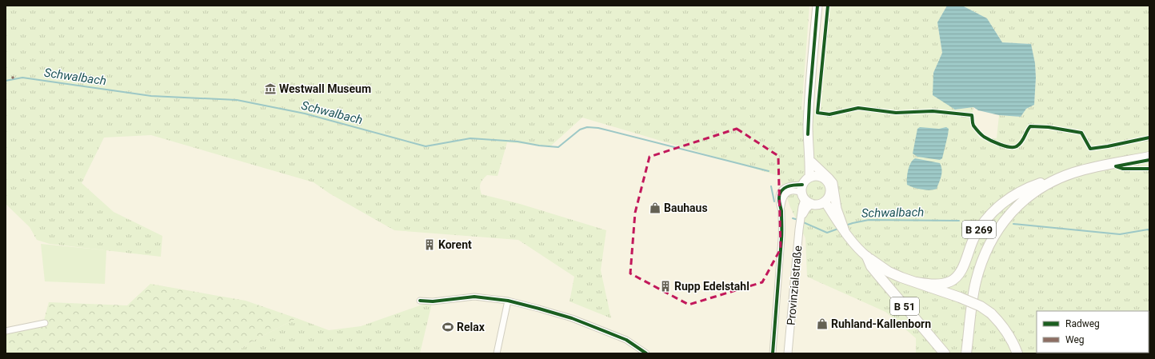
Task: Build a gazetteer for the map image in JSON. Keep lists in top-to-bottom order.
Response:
{
  "streets": {
    "highway": ["B 269", "B 51"],
    "main road": ["Provinzialstraße"]
  },
  "crossings": [
    ["B 269", "B 51"],
    ["Provinzialstraße", "B 51"]
  ],
  "water": ["Schwalbach"],
  "places": {
    "museum": ["Westwall Museum"],
    "shop": ["Bauhaus", "Ruhland-Kallenborn"],
    "building": ["Korent", "Rupp Edelstahl"],
    "sports": ["Relax"]
  },
  "legend": ["Radweg", "Weg"]
}
